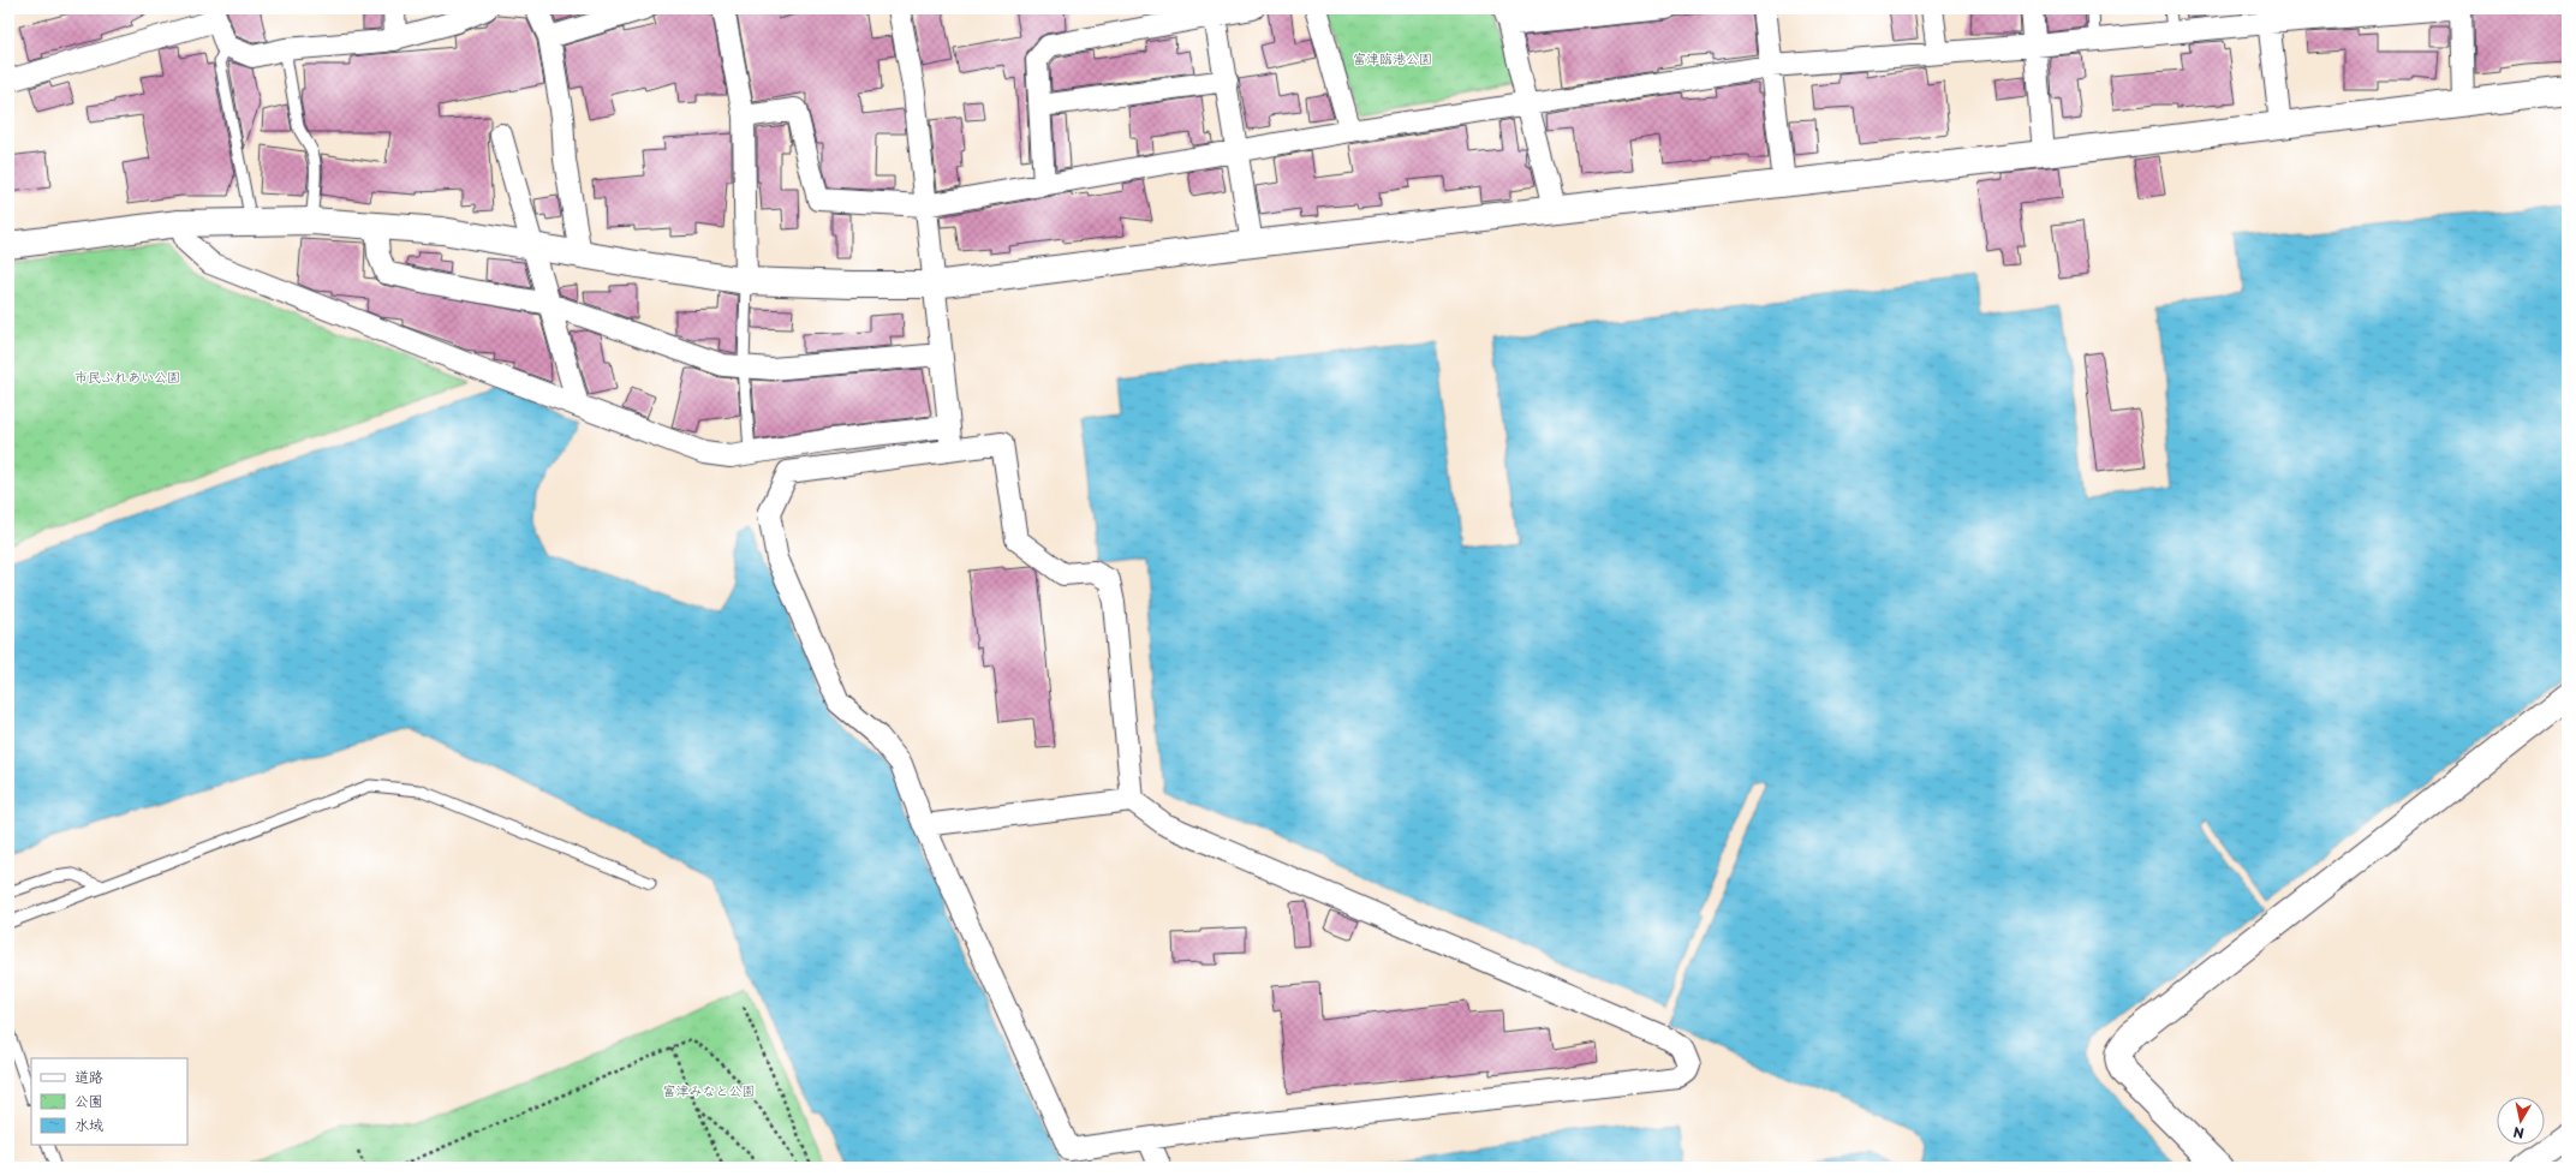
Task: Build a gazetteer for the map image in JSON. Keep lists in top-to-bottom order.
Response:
{
  "parks": ["富津臨港公園", "市民ふれあい公園", "富津みなと公園"],
  "legend": ["道路", "公園", "水域"],
  "north": "bottom"
}
